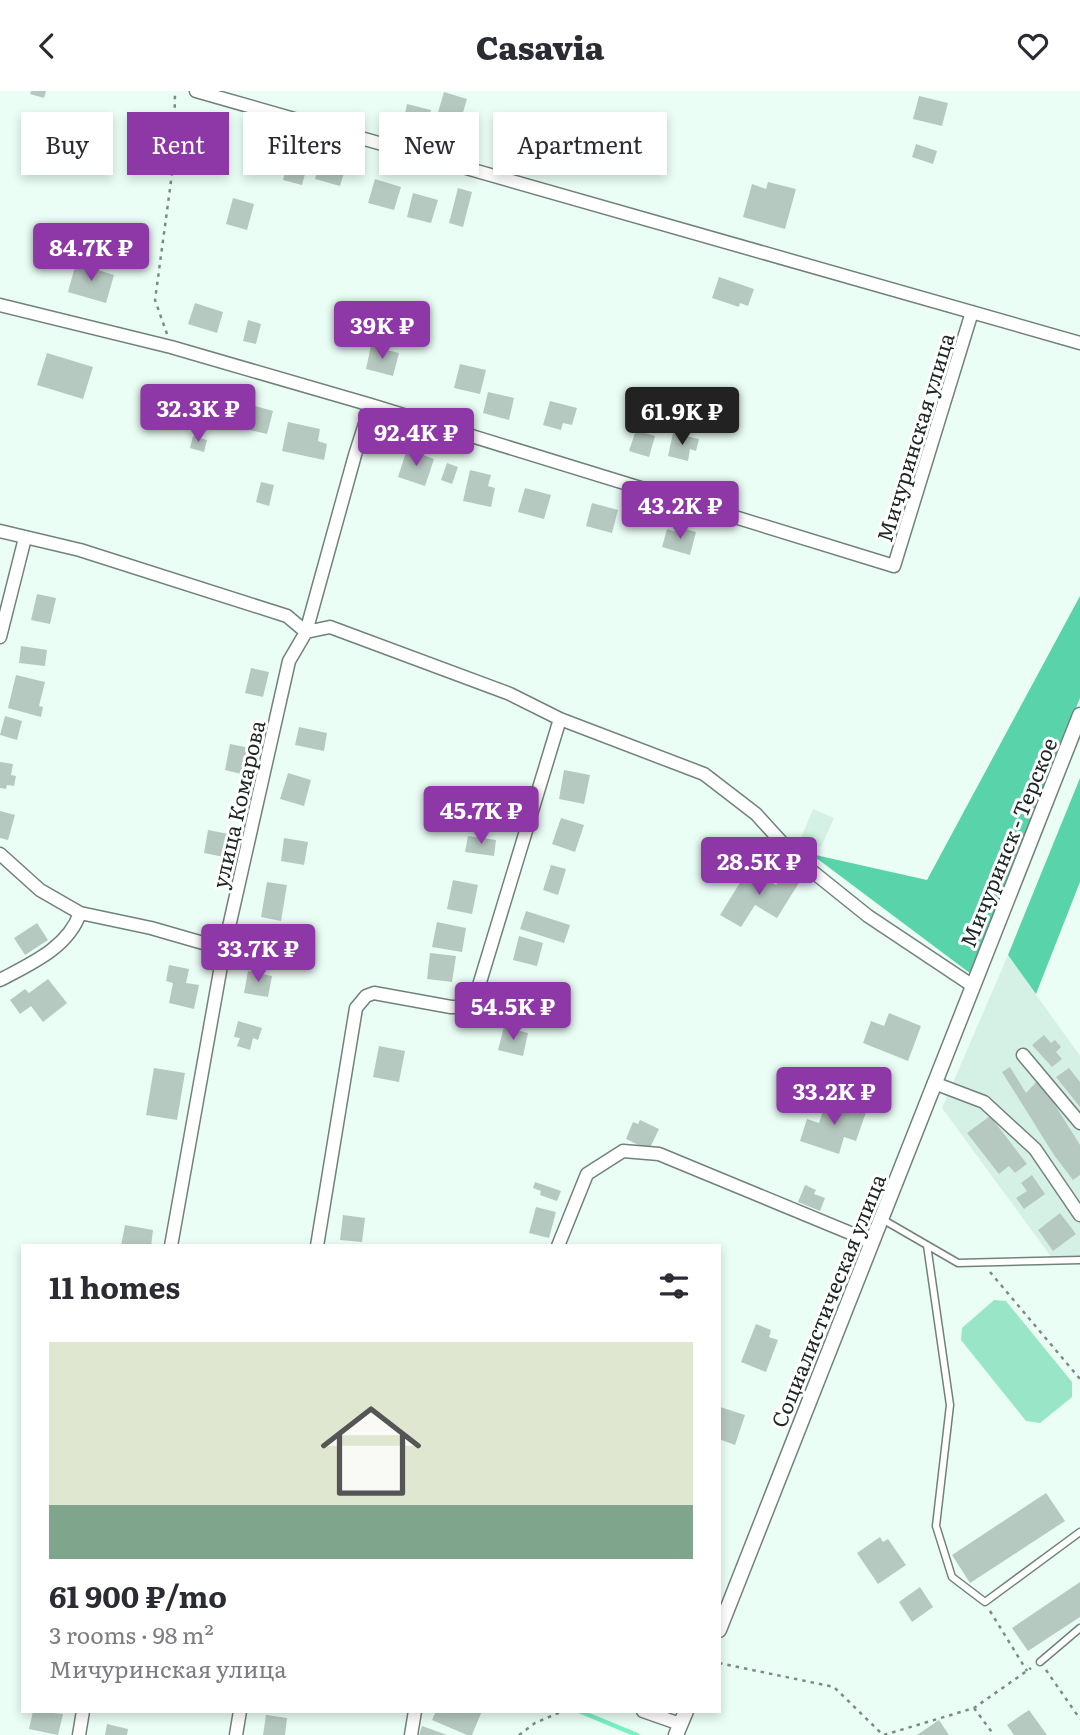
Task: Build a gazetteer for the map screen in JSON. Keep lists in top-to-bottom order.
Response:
{
  "streets": {
    "street": [
      "Мичуринская улица",
      "улица Комарова",
      "Мичуринск - Терское",
      "Социалистическая улица"
    ]
  },
  "crossings": [
    ["Мичуринская улица", "улица Комарова"],
    ["Мичуринск - Терское", "Социалистическая улица"]
  ],
  "page": {
    "header": "Casavia",
    "chip": [
      "Buy",
      "Rent",
      "Filters",
      "New",
      "Apartment"
    ],
    "price": [
      "84.7K ₽",
      "39K ₽",
      "32.3K ₽",
      "61.9K ₽",
      "92.4K ₽",
      "43.2K ₽",
      "45.7K ₽",
      "28.5K ₽",
      "33.7K ₽",
      "54.5K ₽",
      "33.2K ₽"
    ],
    "heading": "11 homes",
    "list": [
      {
        "name": "61 900 ₽/mo",
        "note": "3 rooms · 98 m² · Мичуринская улица"
      }
    ]
  }
}
